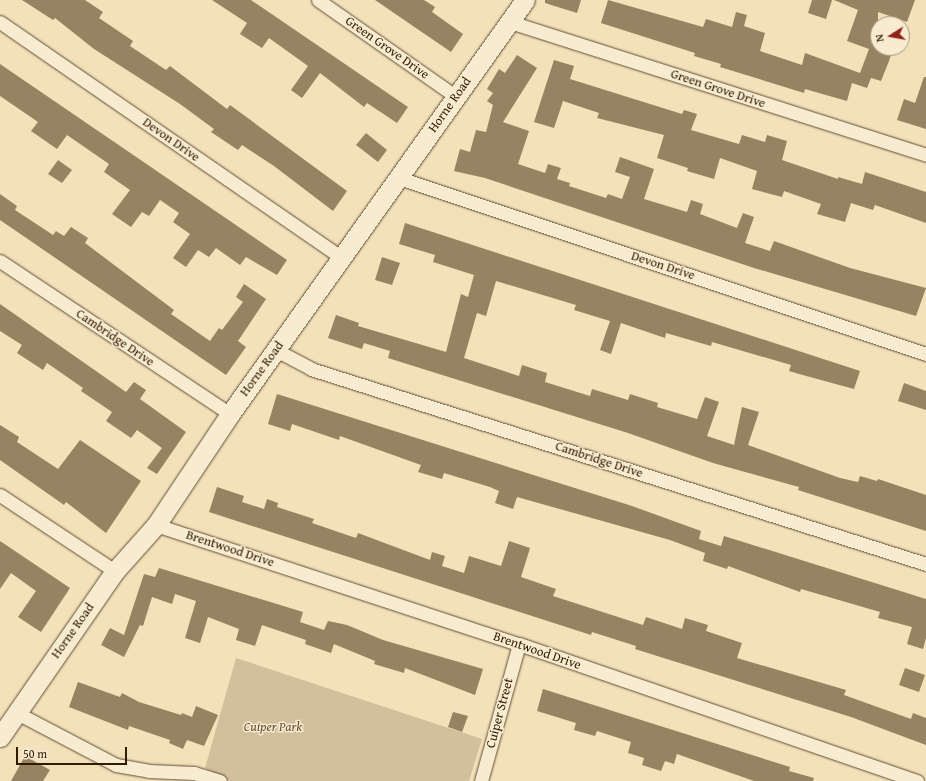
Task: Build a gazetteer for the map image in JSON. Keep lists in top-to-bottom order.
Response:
{
  "streets": {
    "main road": ["Horne Road"],
    "street": [
      "Green Grove Drive",
      "Devon Drive",
      "Cambridge Drive",
      "Brentwood Drive",
      "Cuiper Street"
    ]
  },
  "crossings": [
    ["Green Grove Drive", "Horne Road"],
    ["Horne Road", "Devon Drive"],
    ["Horne Road", "Cambridge Drive"],
    ["Horne Road", "Brentwood Drive"],
    ["Brentwood Drive", "Cuiper Street"]
  ],
  "parks": ["Cuiper Park"],
  "scale_bar": "50 m",
  "north": "left"
}
